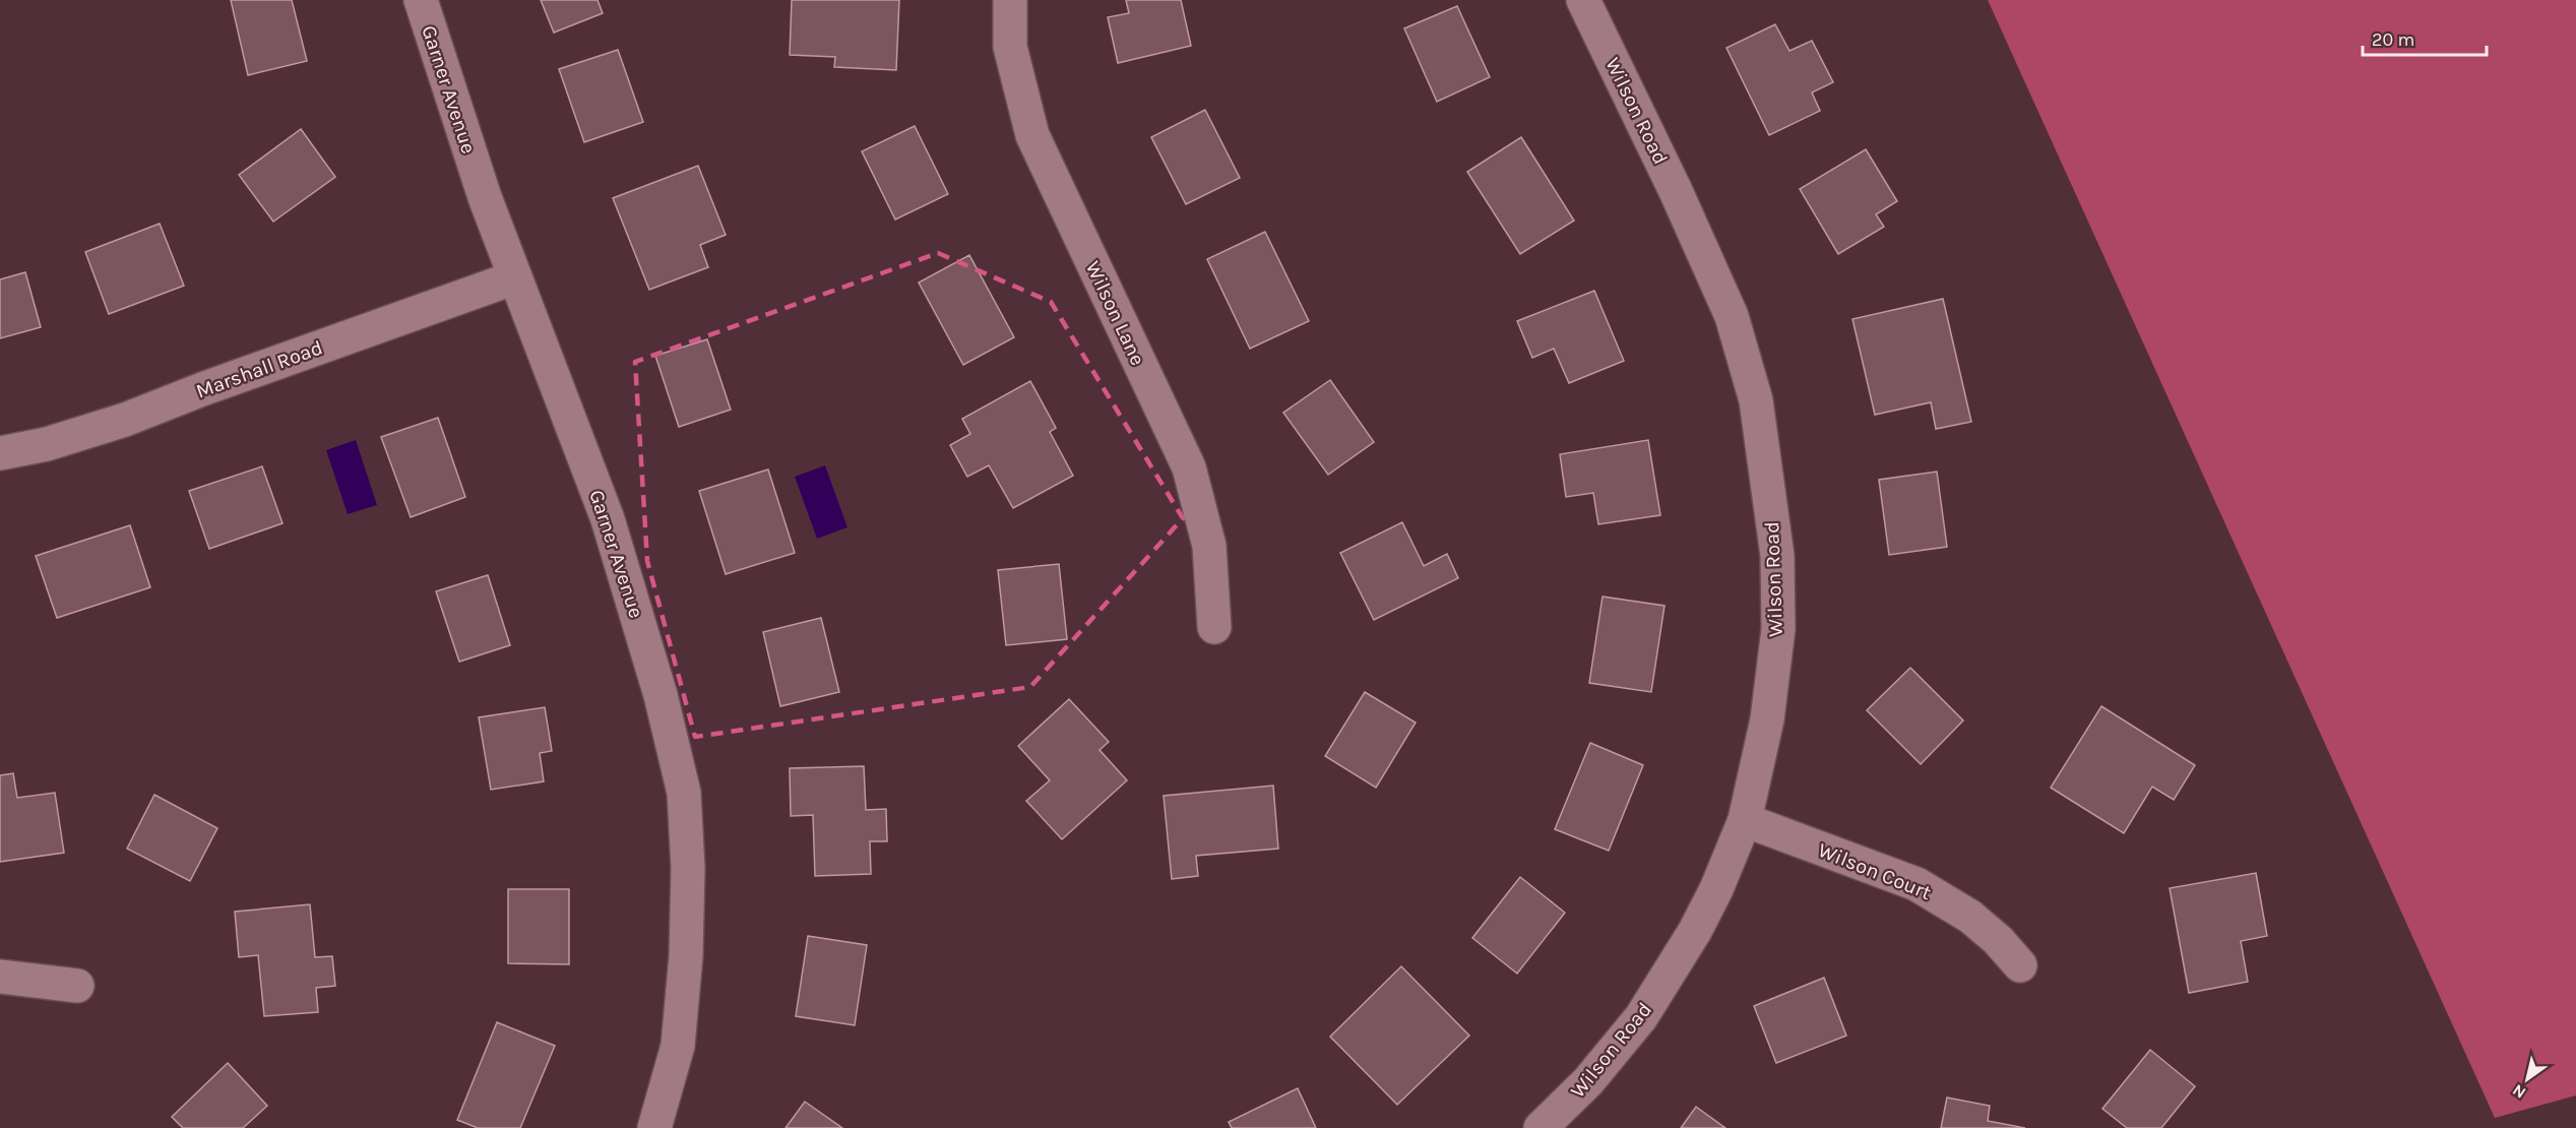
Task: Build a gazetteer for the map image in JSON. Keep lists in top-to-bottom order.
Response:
{
  "streets": {
    "street": [
      "Garner Avenue",
      "Wilson Road",
      "Wilson Lane",
      "Marshall Road",
      "Wilson Court"
    ]
  },
  "crossings": [
    ["Garner Avenue", "Marshall Road"],
    ["Wilson Road", "Wilson Court"]
  ],
  "scale_bar": "20 m",
  "north": "bottom left"
}
